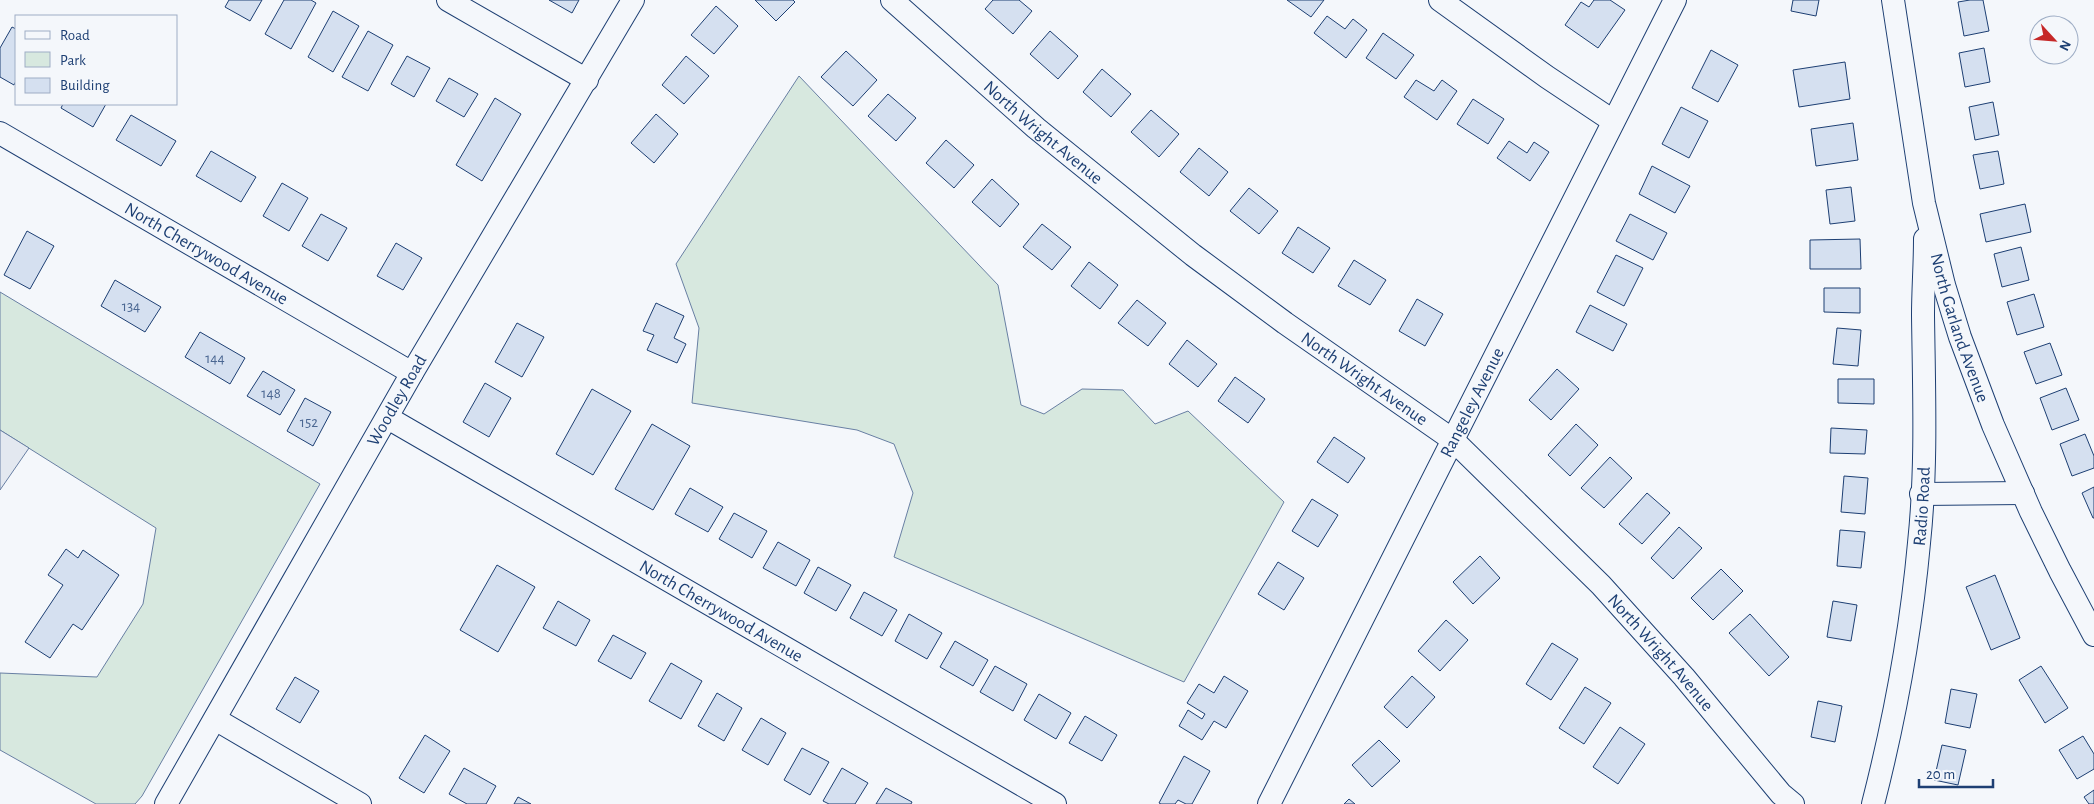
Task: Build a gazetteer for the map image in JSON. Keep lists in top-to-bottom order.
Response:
{
  "streets": {
    "street": [
      "North Wright Avenue",
      "North Cherrywood Avenue",
      "North Garland Avenue",
      "Woodley Road",
      "Rangeley Avenue",
      "Radio Road"
    ]
  },
  "crossings": [
    ["North Wright Avenue", "Rangeley Avenue"],
    ["North Cherrywood Avenue", "Woodley Road"],
    ["North Garland Avenue", "Radio Road"]
  ],
  "house_numbers": [
    "134",
    "144",
    "148",
    "152"
  ],
  "legend": ["Road", "Park", "Building"],
  "scale_bar": "20 m",
  "north": "bottom right"
}
